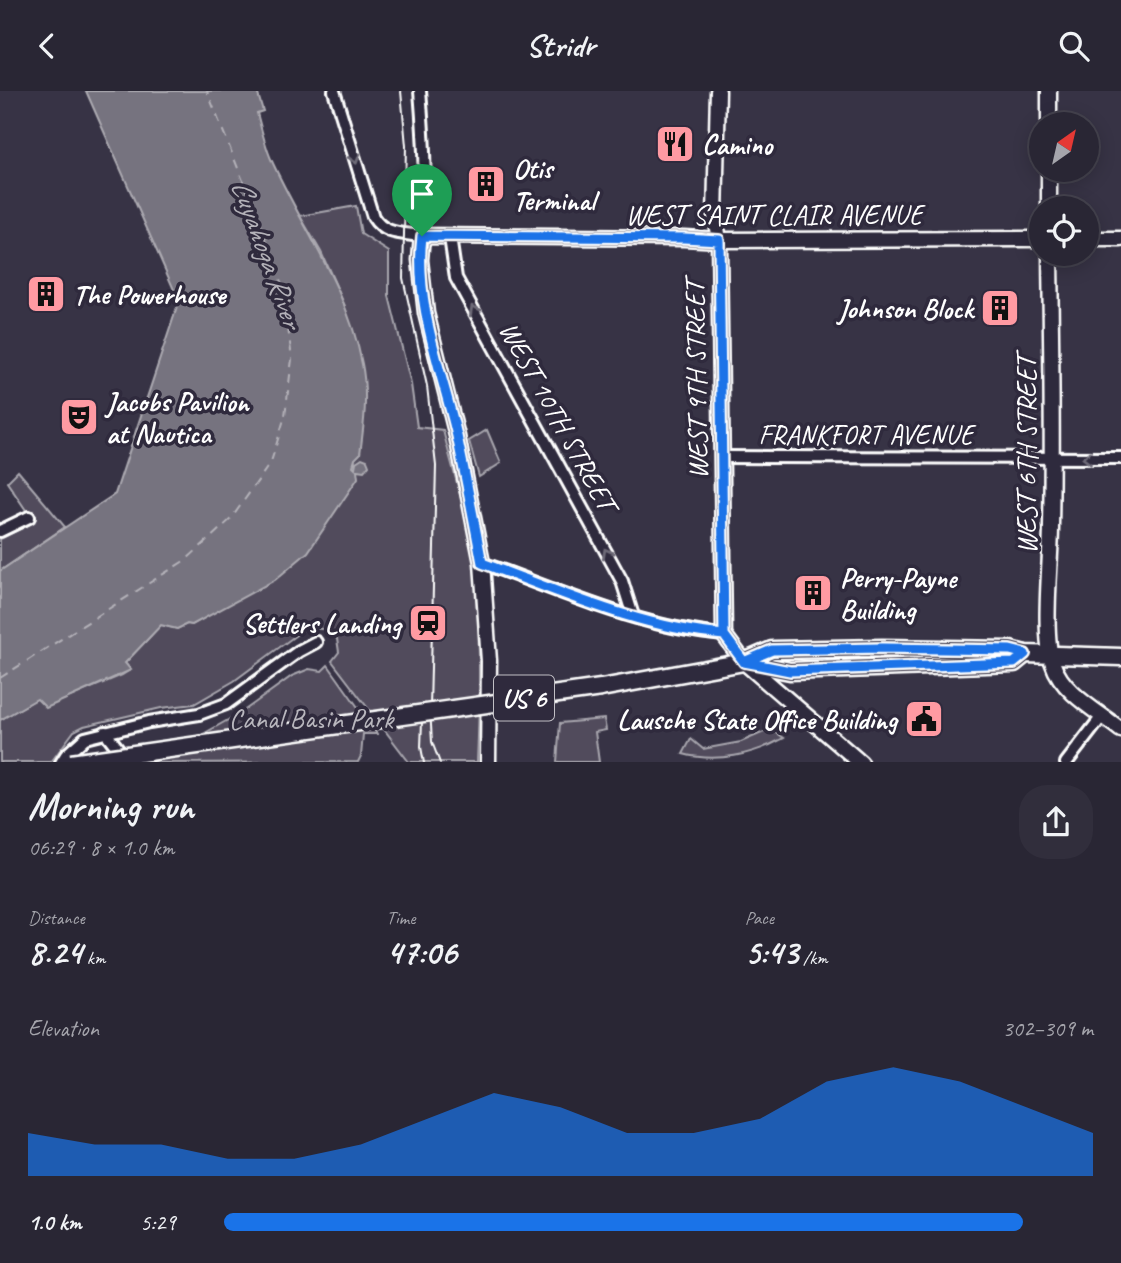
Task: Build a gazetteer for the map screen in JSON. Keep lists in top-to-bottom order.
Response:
{
  "streets": {
    "main road": ["US 6"],
    "street": [
      "WEST SAINT CLAIR AVENUE",
      "WEST 9TH STREET",
      "WEST 10TH STREET",
      "FRANKFORT AVENUE",
      "WEST 6TH STREET"
    ]
  },
  "crossings": [
    ["WEST SAINT CLAIR AVENUE", "WEST 9TH STREET"],
    ["WEST SAINT CLAIR AVENUE", "WEST 10TH STREET"],
    ["WEST 9TH STREET", "FRANKFORT AVENUE"],
    ["FRANKFORT AVENUE", "WEST 6TH STREET"],
    ["WEST 6TH STREET", "US 6"]
  ],
  "water": ["Cuyahoga River"],
  "parks": ["Canal Basin Park"],
  "places": {
    "restaurant": ["Camino"],
    "building": [
      "Otis Terminal",
      "The Powerhouse",
      "Johnson Block",
      "Perry-Payne Building"
    ],
    "theatre": ["Jacobs Pavilion at Nautica"],
    "station": ["Settlers Landing"],
    "public building": ["Lausche State Office Building"]
  },
  "north": "top right",
  "page": {
    "header": "Stridr",
    "heading": ["Morning run", "06:29 · 8 × 1.0 km"],
    "stats": [
      ["Distance", "8.24 km"],
      ["Time", "47:06"],
      ["Pace", "5:43 /km"]
    ],
    "chart": ["Elevation", "302–309 m"],
    "list": [
      {
        "name": "1.0 km",
        "note": "5:29"
      }
    ]
  }
}
